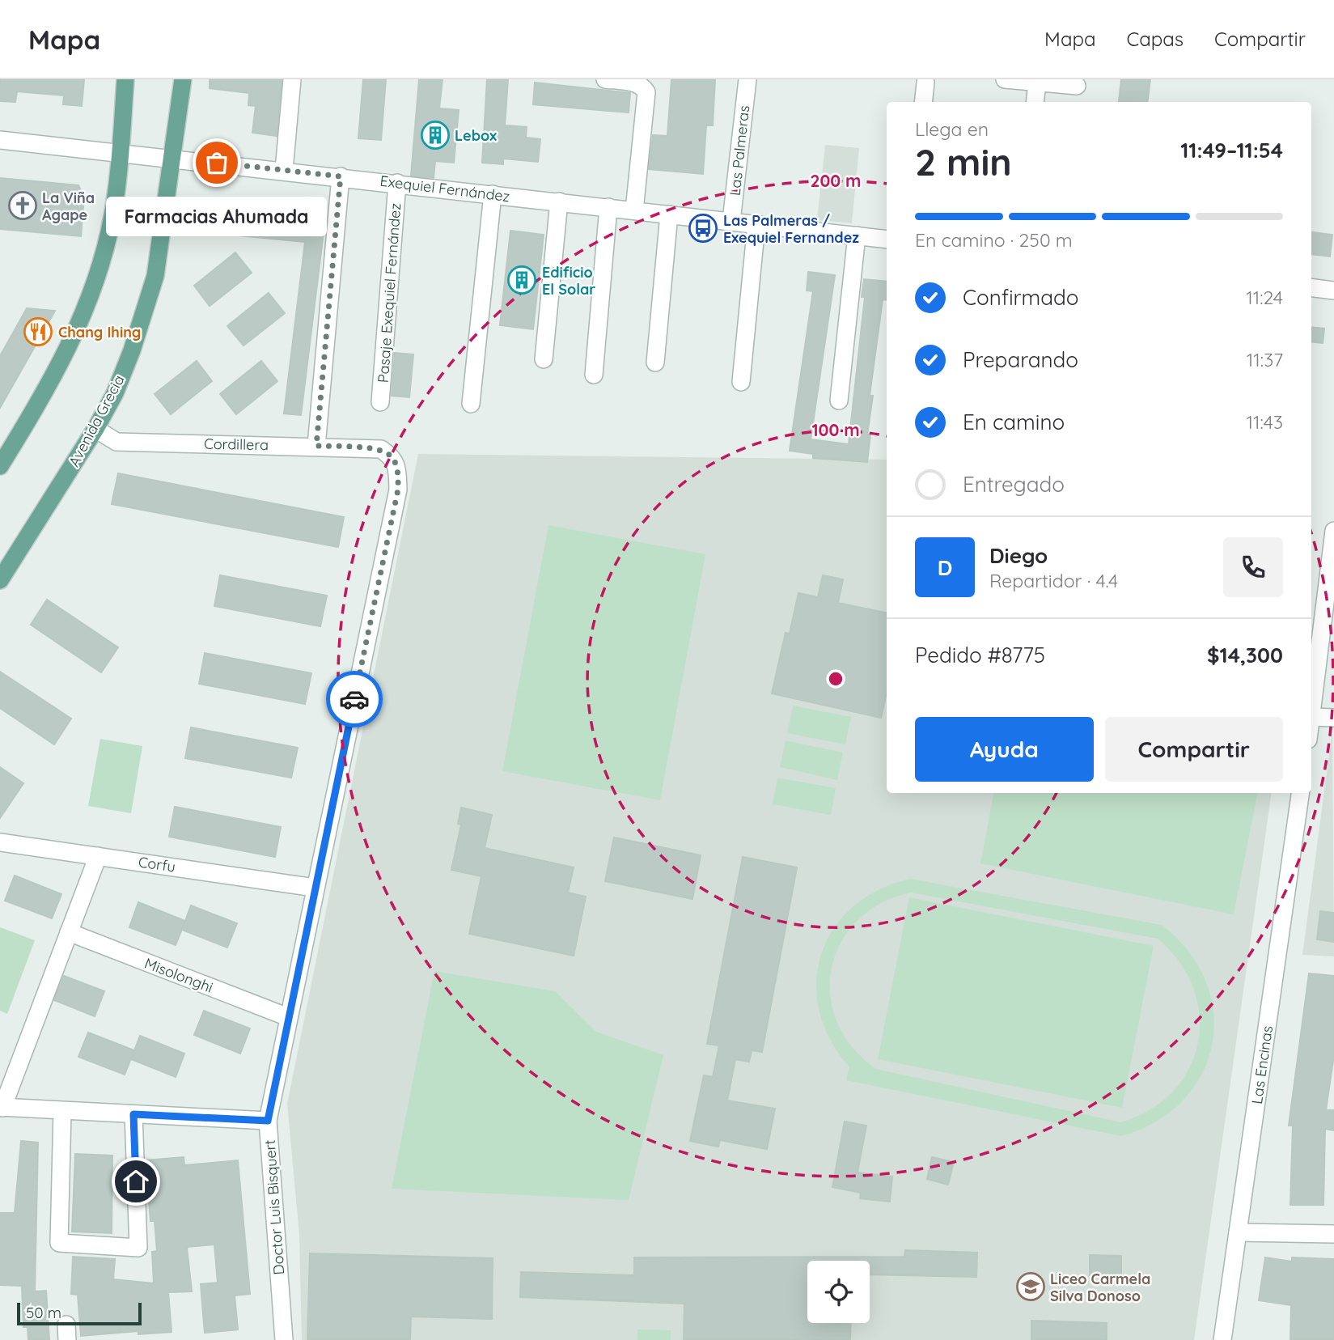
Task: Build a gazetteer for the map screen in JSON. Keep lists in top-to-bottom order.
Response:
{
  "streets": {
    "main road": ["Avenida Grecia"],
    "street": [
      "Las Palmeras",
      "Exequiel Fernández",
      "Pasaje Exequiel Fernández",
      "Cordillera",
      "Corfu",
      "Misolonghi",
      "Las Encinas",
      "Doctor Luis Bisquert"
    ]
  },
  "crossings": [
    ["Las Palmeras", "Exequiel Fernández"],
    ["Exequiel Fernández", "Pasaje Exequiel Fernández"],
    ["Exequiel Fernández", "Avenida Grecia"],
    ["Avenida Grecia", "Cordillera"],
    ["Cordillera", "Doctor Luis Bisquert"],
    ["Corfu", "Doctor Luis Bisquert"],
    ["Misolonghi", "Doctor Luis Bisquert"]
  ],
  "places": {
    "building": ["Lebox", "Edificio El Solar"],
    "other": ["Farmacias Ahumada"],
    "church": ["La Viña Agape"],
    "bus stop": ["Las Palmeras / Exequiel Fernandez"],
    "restaurant": ["Chang Ihing"],
    "school or university": ["Liceo Carmela Silva Donoso"]
  },
  "scale_bar": "50 m",
  "page": {
    "header": "Mapa",
    "nav": ["Mapa", "Capas", "Compartir"],
    "heading": ["2 min", "Llega en", "11:49–11:54"],
    "panel": [
      "Diego",
      "Repartidor · 4.4",
      "Pedido #8775",
      "$14,300"
    ],
    "bubble": "Farmacias Ahumada",
    "bar": "En camino · 250 m",
    "list": [
      ["Confirmado", "11:24"],
      ["Preparando", "11:37"],
      ["En camino", "11:43"],
      "Entregado"
    ],
    "round": "D",
    "buttons": ["Ayuda", "Compartir"],
    "scale": "50 m"
  },
  "rings": ["200 m", "100 m"]
}
